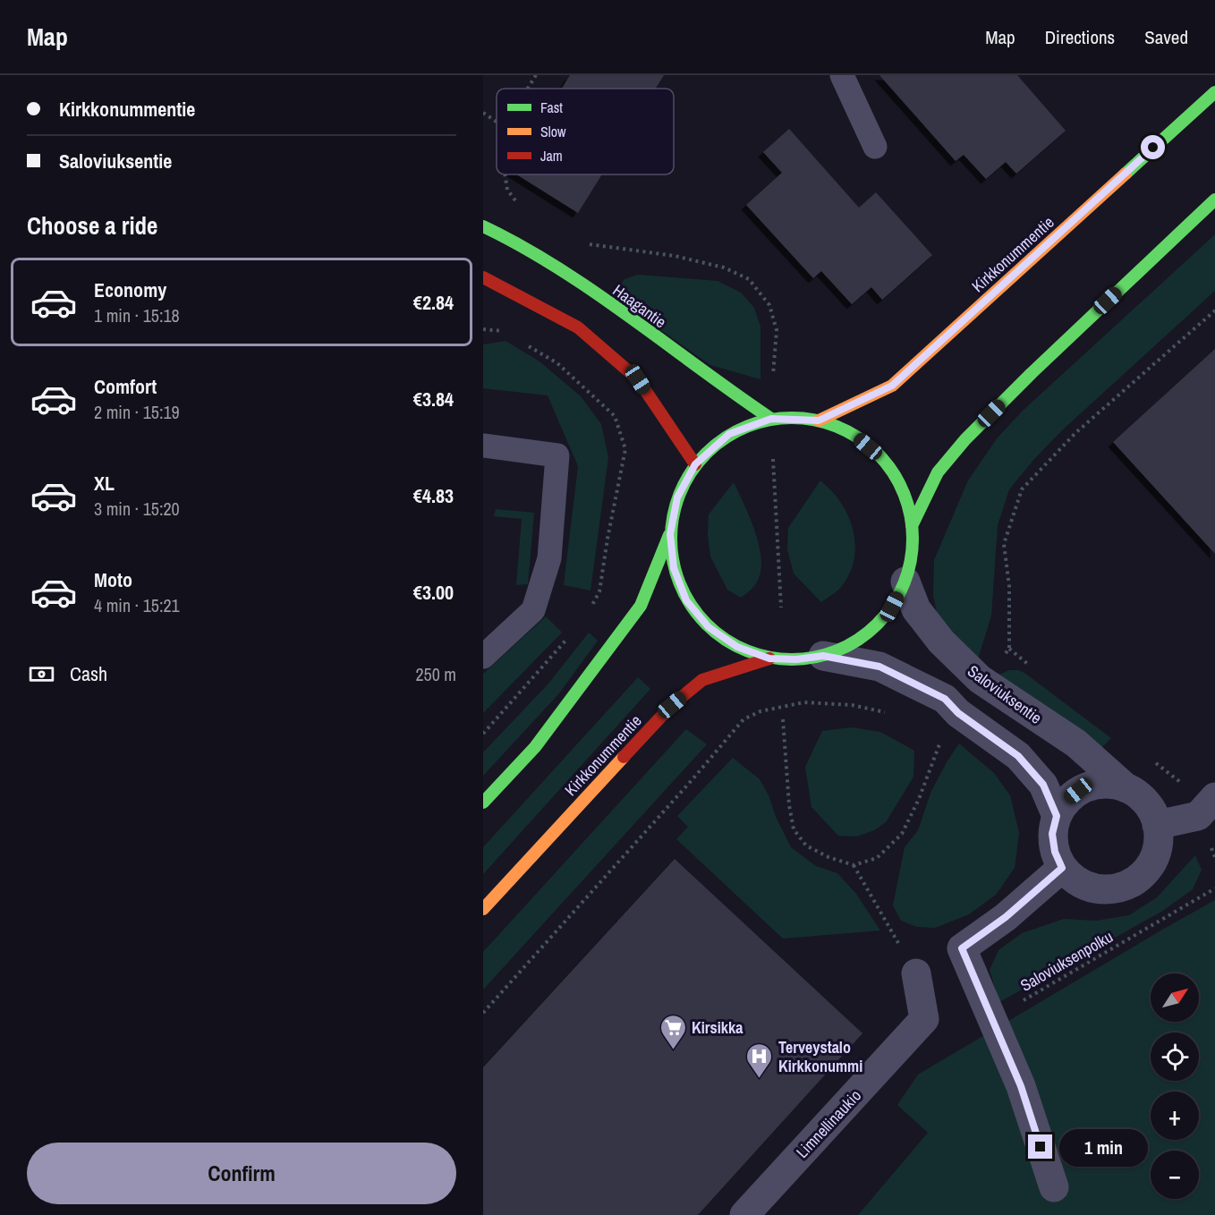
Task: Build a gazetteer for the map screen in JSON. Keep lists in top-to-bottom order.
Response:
{
  "streets": {
    "main road": ["Kirkkonummentie", "Haagantie"],
    "street": ["Saloviuksentie", "Limnellinaukio"],
    "path": ["Saloviuksenpolku"]
  },
  "places": {
    "supermarket": ["Kirsikka"],
    "hospital": ["Terveystalo Kirkkonummi"]
  },
  "legend": ["Fast", "Slow", "Jam"],
  "north": "top right",
  "page": {
    "header": "Map",
    "nav": ["Map", "Directions", "Saved"],
    "banner": ["Kirkkonummentie", "Saloviuksentie"],
    "heading": "Choose a ride",
    "list": [
      {
        "name": "Economy",
        "note": "1 min · 15:18",
        "value": "€2.84"
      },
      {
        "name": "Comfort",
        "note": "2 min · 15:19",
        "value": "€3.84"
      },
      {
        "name": "XL",
        "note": "3 min · 15:20",
        "value": "€4.83"
      },
      {
        "name": "Moto",
        "note": "4 min · 15:21",
        "value": "€3.00"
      }
    ],
    "pay": ["Cash", "250 m"],
    "map_buttons": ["+", "−"],
    "bubble": "1 min",
    "buttons": "Confirm"
  }
}
